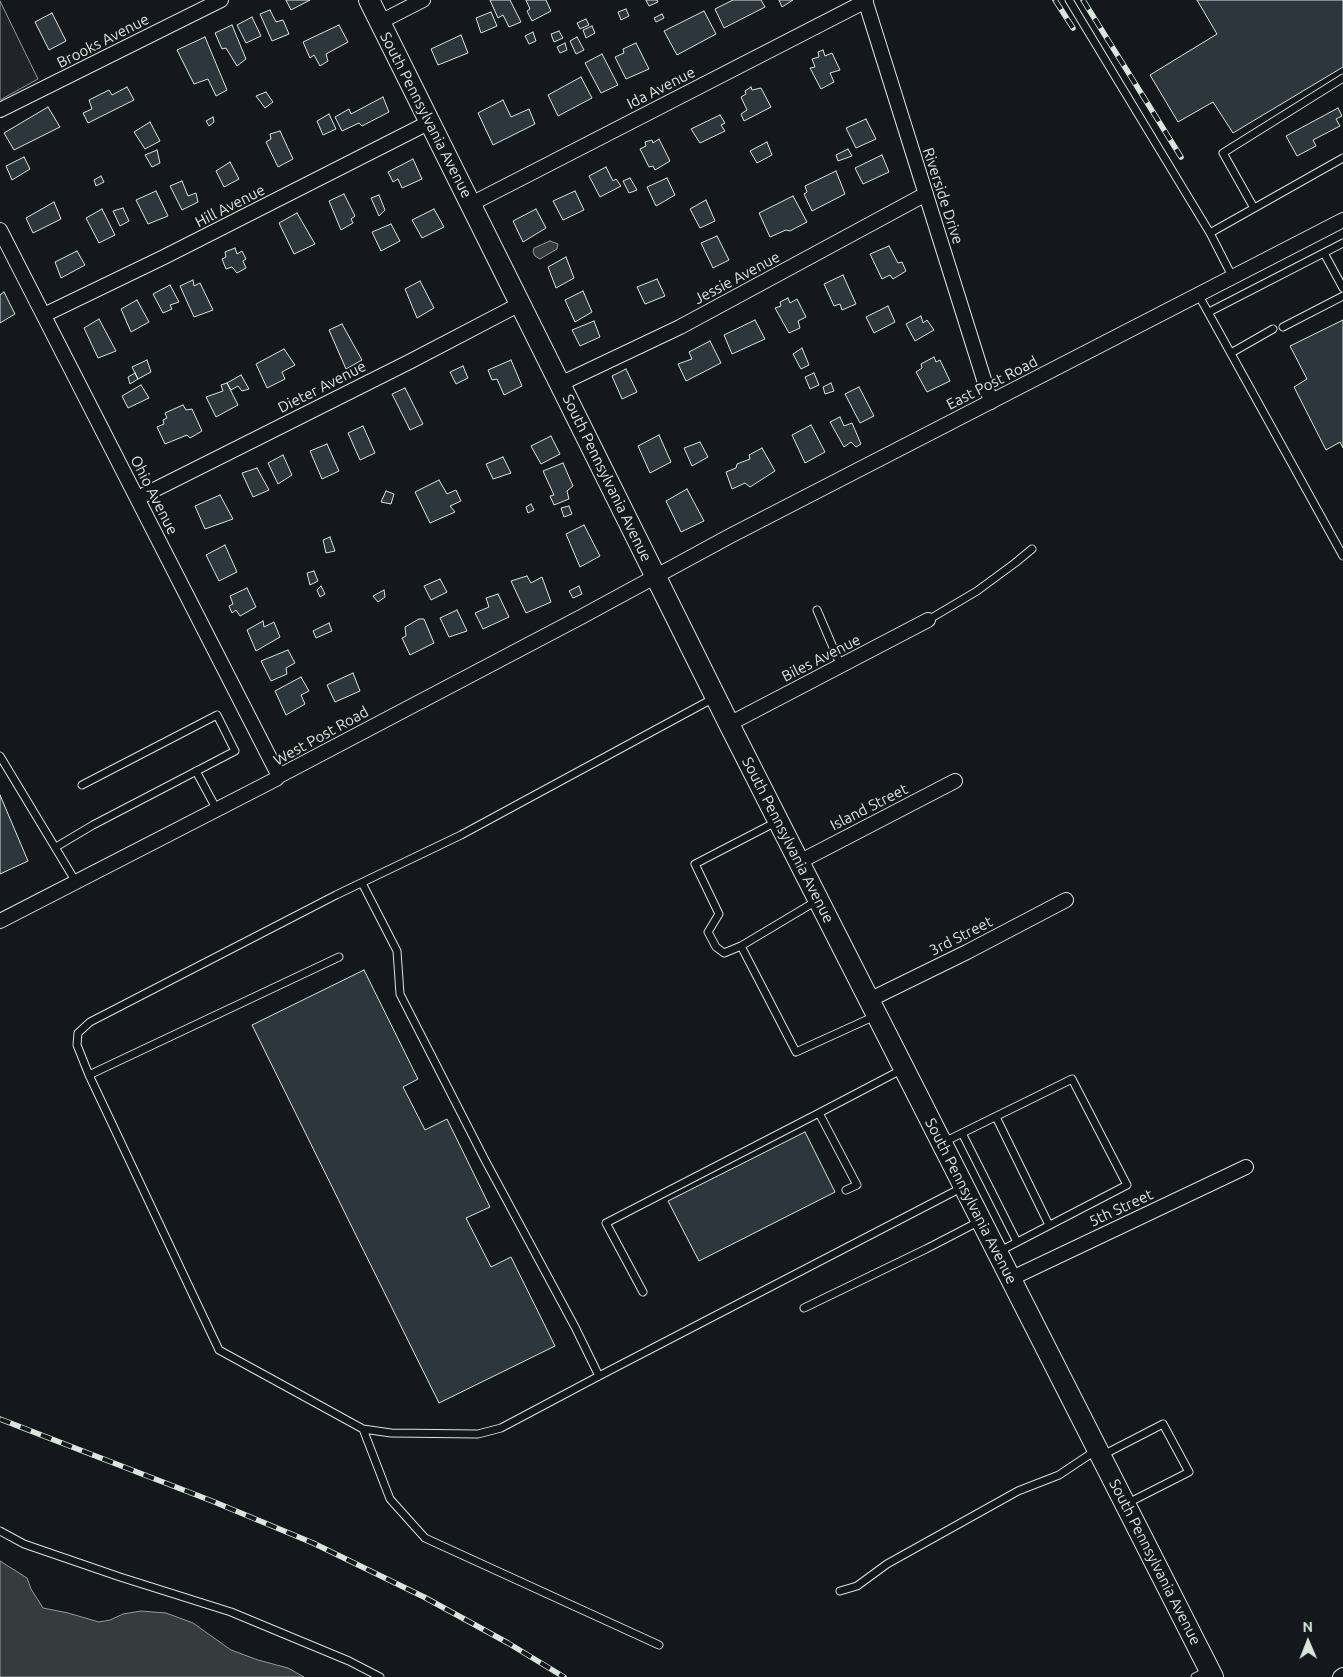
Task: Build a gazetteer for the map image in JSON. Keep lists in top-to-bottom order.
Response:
{
  "streets": {
    "main road": ["South Pennsylvania Avenue"],
    "street": [
      "Brooks Avenue",
      "Ida Avenue",
      "Riverside Drive",
      "Hill Avenue",
      "Jessie Avenue",
      "East Post Road",
      "Dieter Avenue",
      "Ohio Avenue",
      "Biles Avenue",
      "West Post Road",
      "Island Street",
      "3rd Street",
      "5th Street"
    ]
  },
  "crossings": [
    ["Ida Avenue", "South Pennsylvania Avenue"],
    ["Ida Avenue", "Riverside Drive"],
    ["South Pennsylvania Avenue", "Hill Avenue"],
    ["South Pennsylvania Avenue", "Jessie Avenue"],
    ["South Pennsylvania Avenue", "East Post Road"],
    ["South Pennsylvania Avenue", "Dieter Avenue"],
    ["South Pennsylvania Avenue", "Biles Avenue"],
    ["South Pennsylvania Avenue", "West Post Road"],
    ["South Pennsylvania Avenue", "Island Street"],
    ["South Pennsylvania Avenue", "3rd Street"],
    ["South Pennsylvania Avenue", "5th Street"],
    ["Riverside Drive", "Jessie Avenue"],
    ["Riverside Drive", "East Post Road"],
    ["Hill Avenue", "Ohio Avenue"],
    ["East Post Road", "West Post Road"],
    ["Dieter Avenue", "Ohio Avenue"],
    ["Ohio Avenue", "West Post Road"]
  ],
  "north": "top"
}
